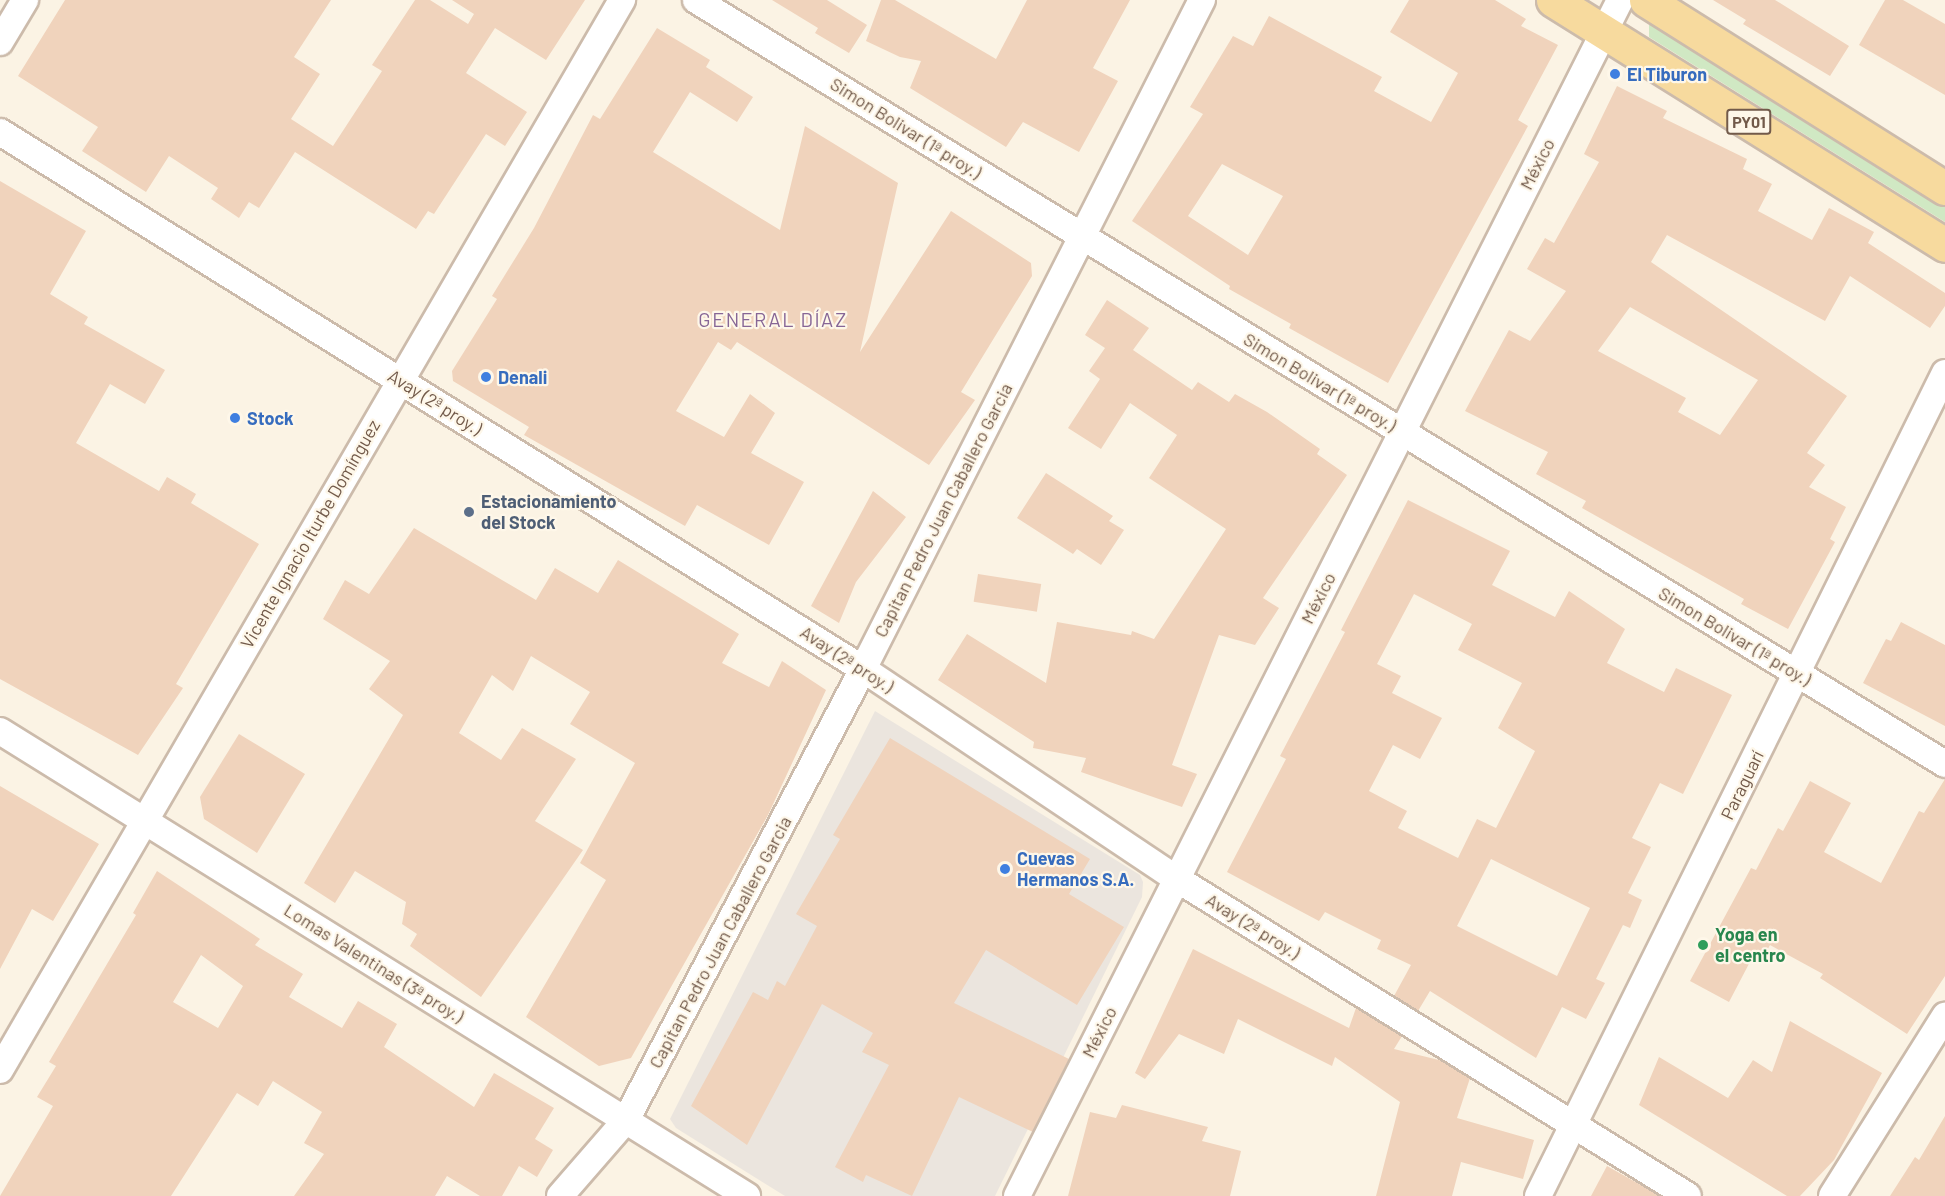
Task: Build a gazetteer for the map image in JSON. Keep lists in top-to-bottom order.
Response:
{
  "streets": {
    "main road": ["PY01"],
    "street": [
      "Simon Bolivar (1ª proy.)",
      "México",
      "Avay (2ª proy.)",
      "Capitan Pedro Juan Caballero Garcia",
      "Vicente Ignacio Iturbe Domínguez",
      "Paraguarí",
      "Lomas Valentinas (3ª proy.)"
    ]
  },
  "crossings": [
    ["PY01", "México"],
    ["Simon Bolivar (1ª proy.)", "México"],
    ["Simon Bolivar (1ª proy.)", "Capitan Pedro Juan Caballero Garcia"],
    ["Simon Bolivar (1ª proy.)", "Paraguarí"],
    ["México", "Avay (2ª proy.)"],
    ["Avay (2ª proy.)", "Capitan Pedro Juan Caballero Garcia"],
    ["Avay (2ª proy.)", "Vicente Ignacio Iturbe Domínguez"],
    ["Avay (2ª proy.)", "Paraguarí"],
    ["Capitan Pedro Juan Caballero Garcia", "Lomas Valentinas (3ª proy.)"],
    ["Vicente Ignacio Iturbe Domínguez", "Lomas Valentinas (3ª proy.)"]
  ],
  "districts": ["GENERAL DÍAZ"],
  "places": [
    "El Tiburon",
    "Denali",
    "Stock",
    "Estacionamiento del Stock",
    "Cuevas Hermanos S.A.",
    "Yoga en el centro"
  ]
}
